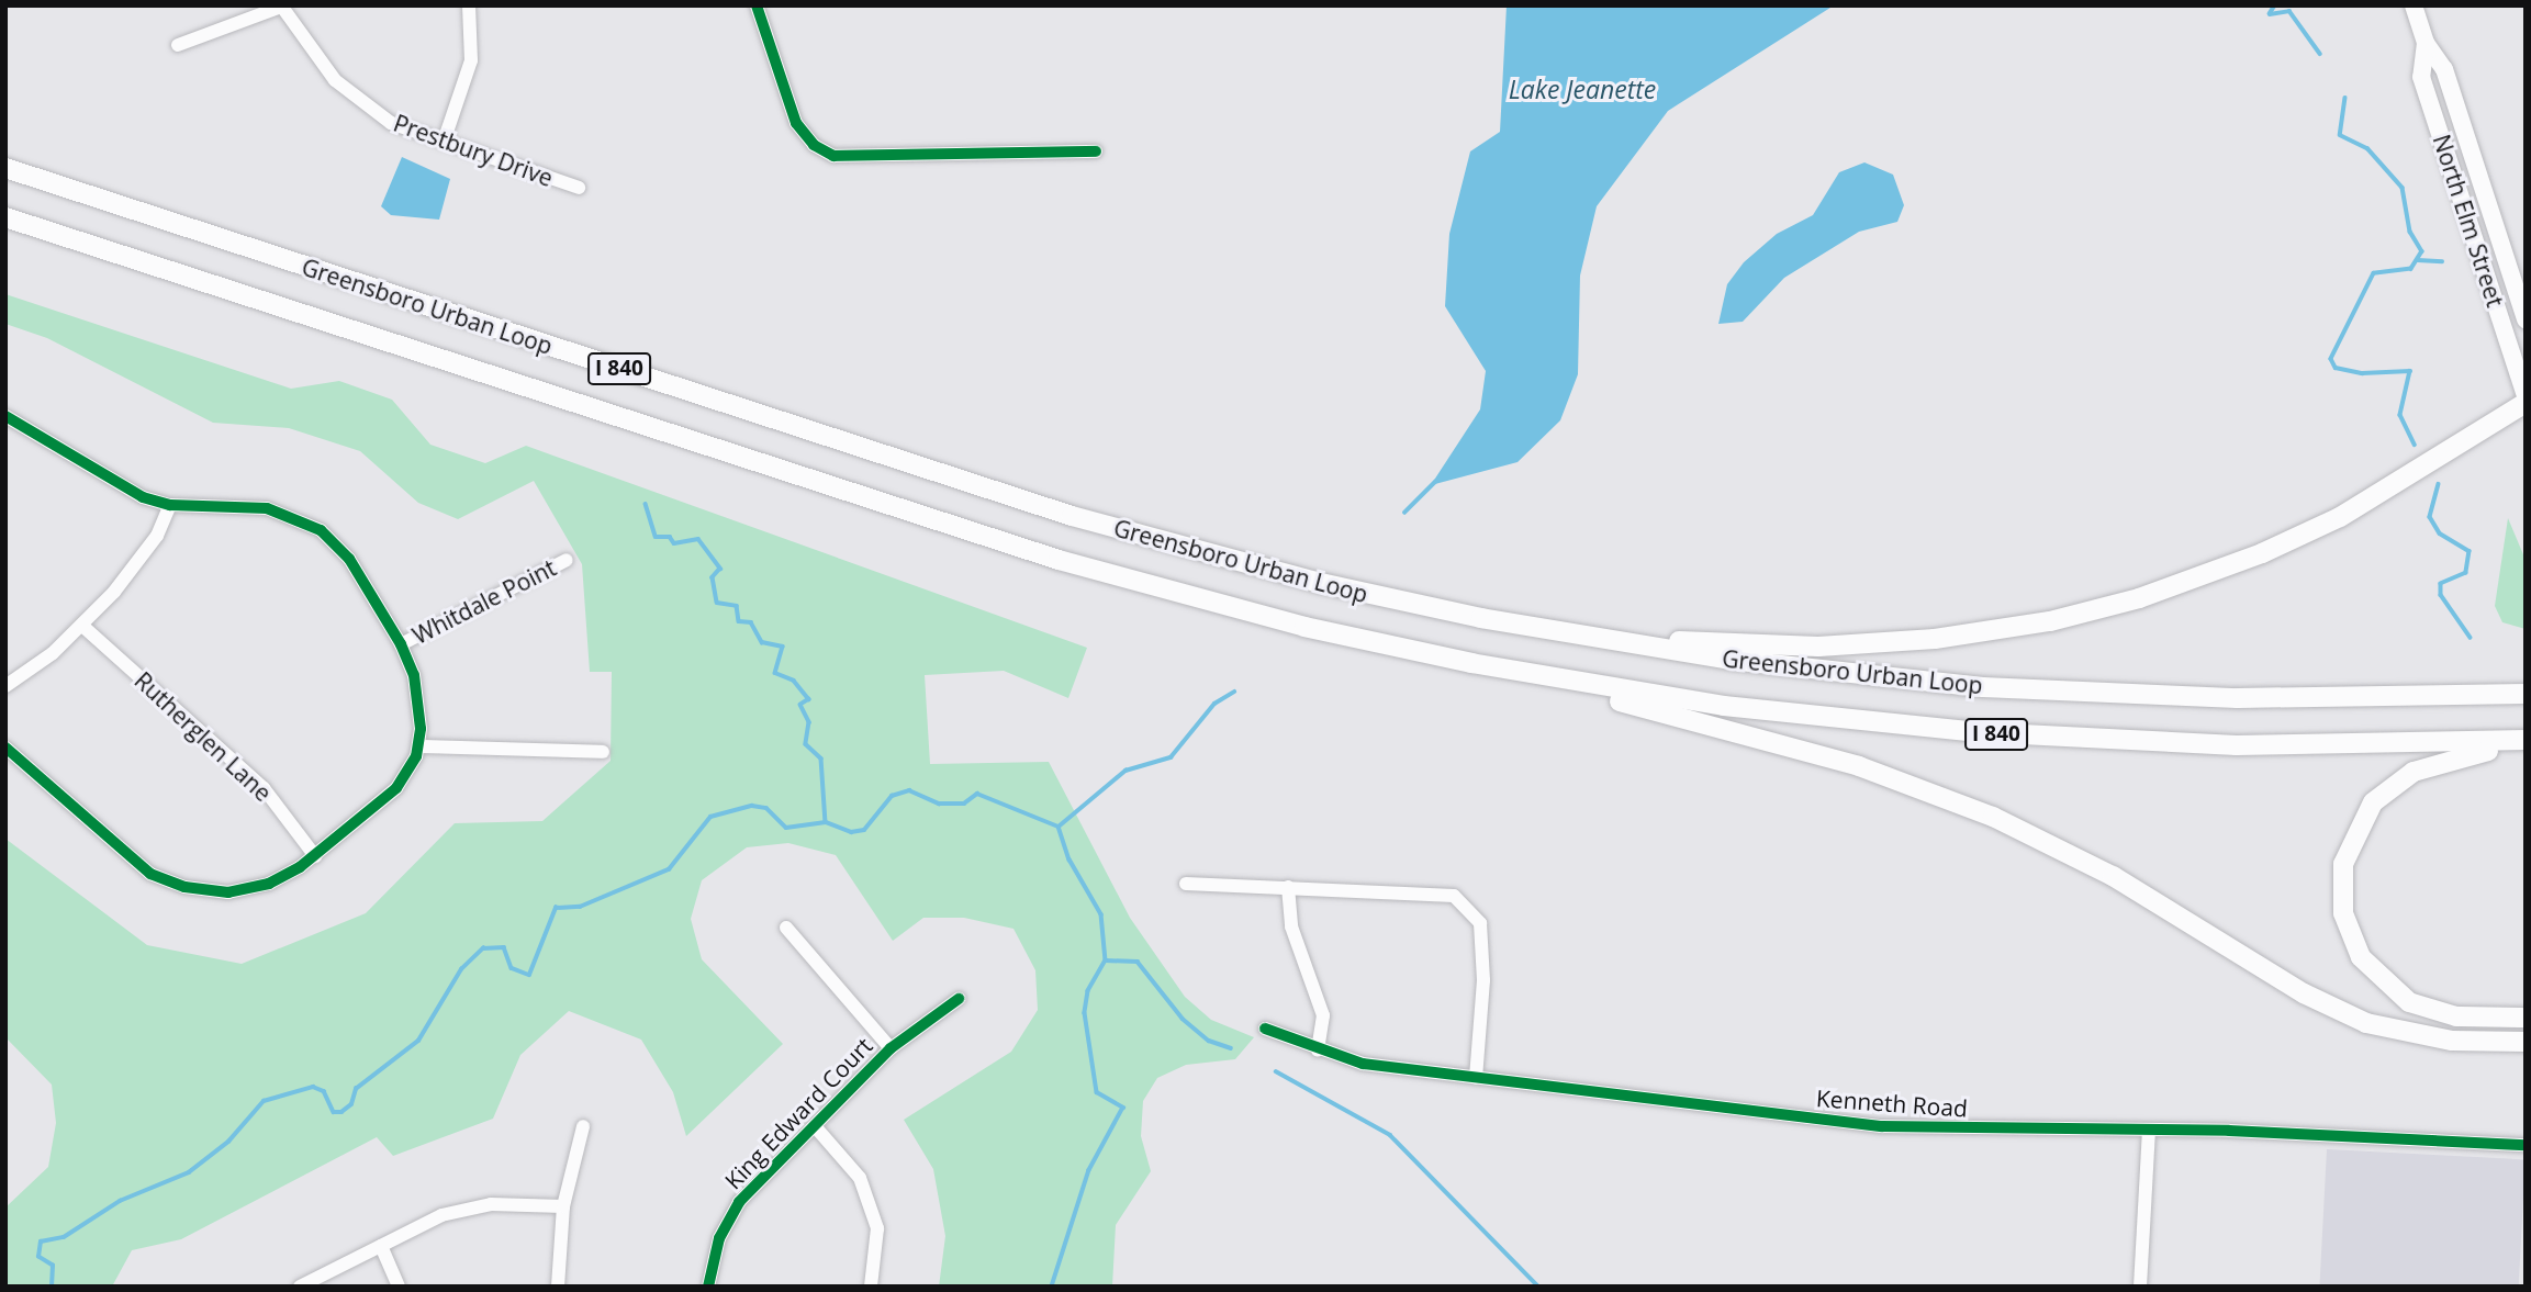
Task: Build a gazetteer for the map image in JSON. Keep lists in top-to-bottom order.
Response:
{
  "streets": {
    "highway": ["Greensboro Urban Loop", "I 840"],
    "main road": ["North Elm Street"],
    "street": [
      "Prestbury Drive",
      "Whitdale Point",
      "Rutherglen Lane",
      "Kenneth Road",
      "King Edward Court"
    ]
  },
  "water": ["Lake Jeanette"]
}
